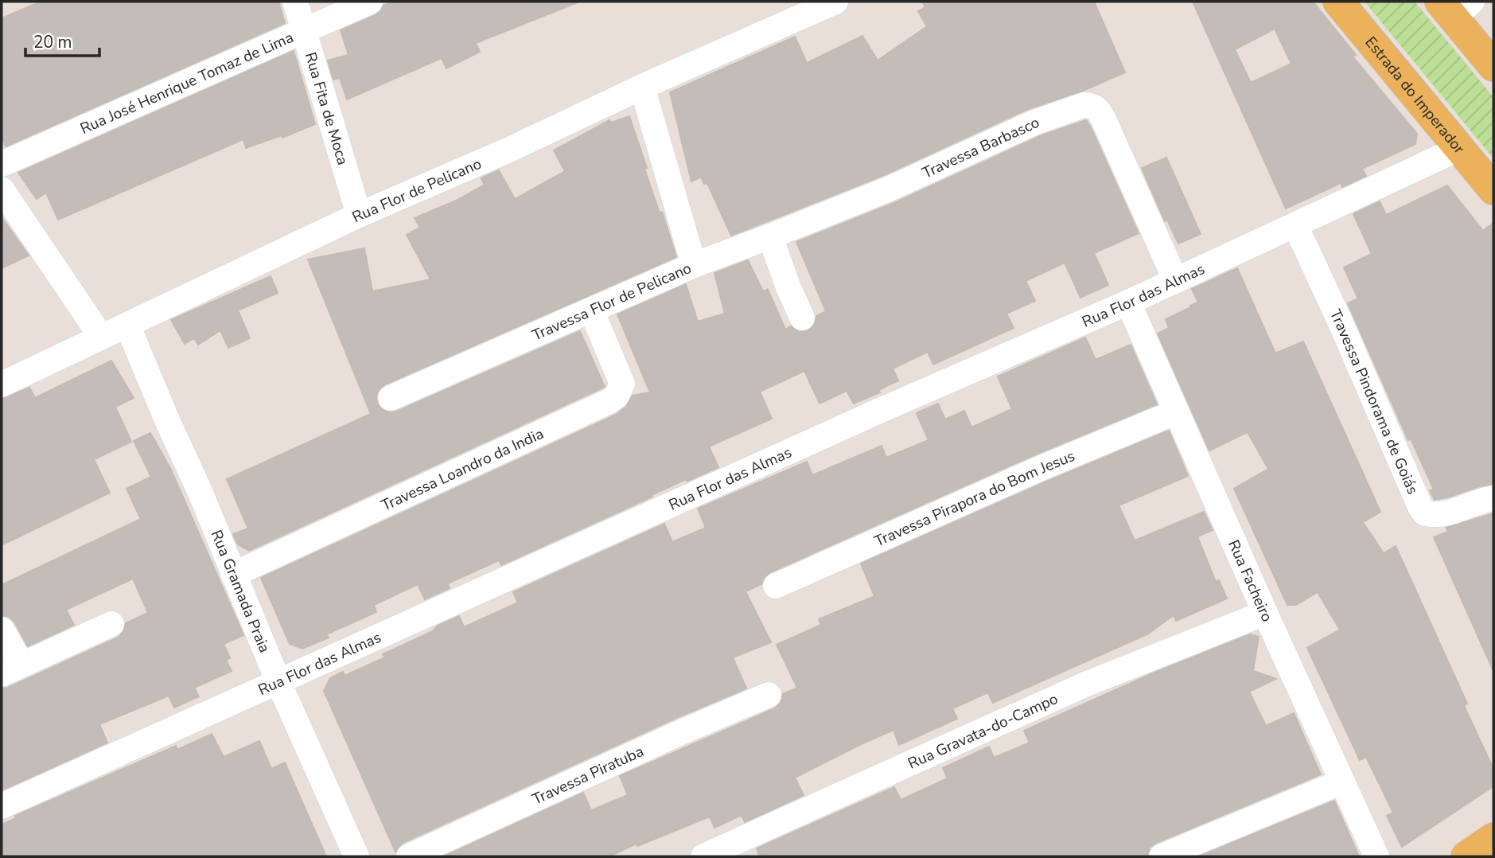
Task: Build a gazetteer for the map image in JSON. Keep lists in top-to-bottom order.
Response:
{
  "streets": {
    "main road": ["Estrada do Imperador"],
    "street": [
      "Rua José Henrique Tomaz de Lima",
      "Rua Fita de Moca",
      "Travessa Barbasco",
      "Rua Flor de Pelicano",
      "Rua Flor das Almas",
      "Travessa Flor de Pelicano",
      "Travessa Pindorama de Goiás",
      "Travessa Loandro da India",
      "Travessa Pirapora do Bom Jesus",
      "Rua Facheiro",
      "Rua Gramada Praia",
      "Rua Gravata-do-Campo",
      "Travessa Piratuba"
    ]
  },
  "crossings": [
    ["Rua José Henrique Tomaz de Lima", "Rua Fita de Moca"],
    ["Estrada do Imperador", "Rua Flor das Almas"],
    ["Rua Fita de Moca", "Rua Flor de Pelicano"],
    ["Travessa Barbasco", "Rua Flor das Almas"],
    ["Rua Flor de Pelicano", "Travessa Flor de Pelicano"],
    ["Rua Flor de Pelicano", "Rua Gramada Praia"],
    ["Rua Flor das Almas", "Travessa Pindorama de Goiás"],
    ["Rua Flor das Almas", "Rua Facheiro"],
    ["Rua Flor das Almas", "Rua Gramada Praia"],
    ["Travessa Loandro da India", "Rua Gramada Praia"],
    ["Travessa Pirapora do Bom Jesus", "Rua Facheiro"],
    ["Rua Facheiro", "Rua Gravata-do-Campo"]
  ],
  "scale_bar": "20 m"
}
